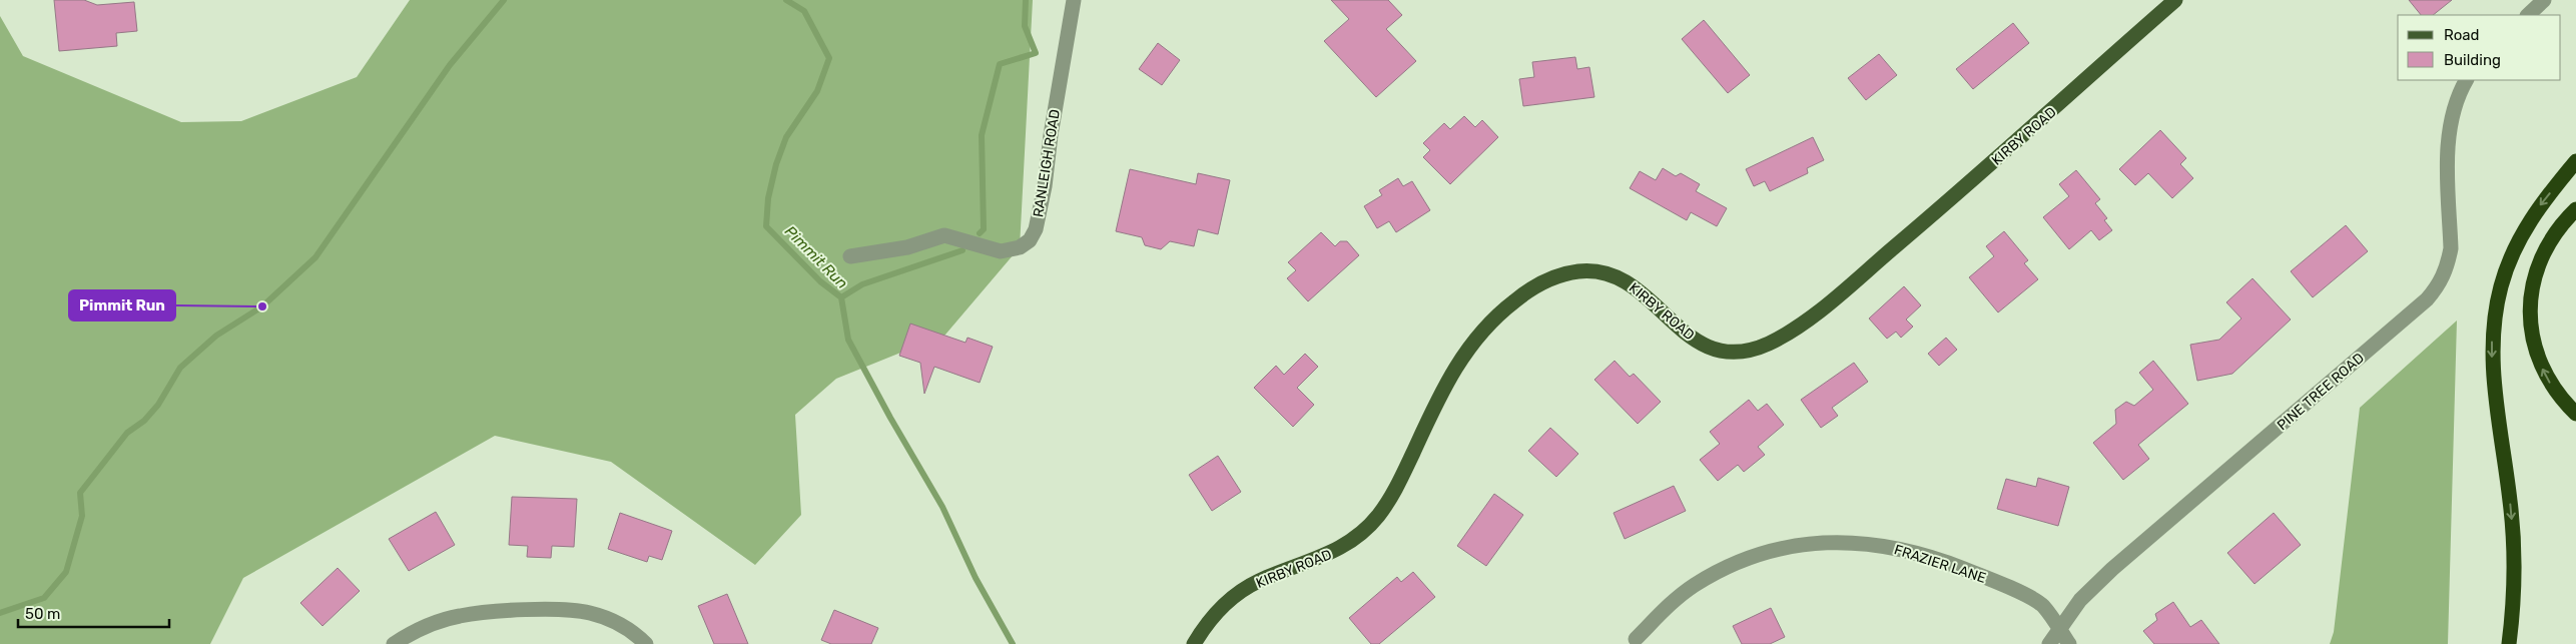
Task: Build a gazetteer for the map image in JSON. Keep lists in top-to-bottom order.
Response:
{
  "streets": {
    "main road": ["KIRBY ROAD"],
    "street": ["RANLEIGH ROAD", "PINE TREE ROAD", "FRAZIER LANE"]
  },
  "crossings": [
    ["PINE TREE ROAD", "FRAZIER LANE"]
  ],
  "water": ["Pimmit Run"],
  "places": ["Pimmit Run"],
  "legend": ["Road", "Building"],
  "scale_bar": "50 m"
}
